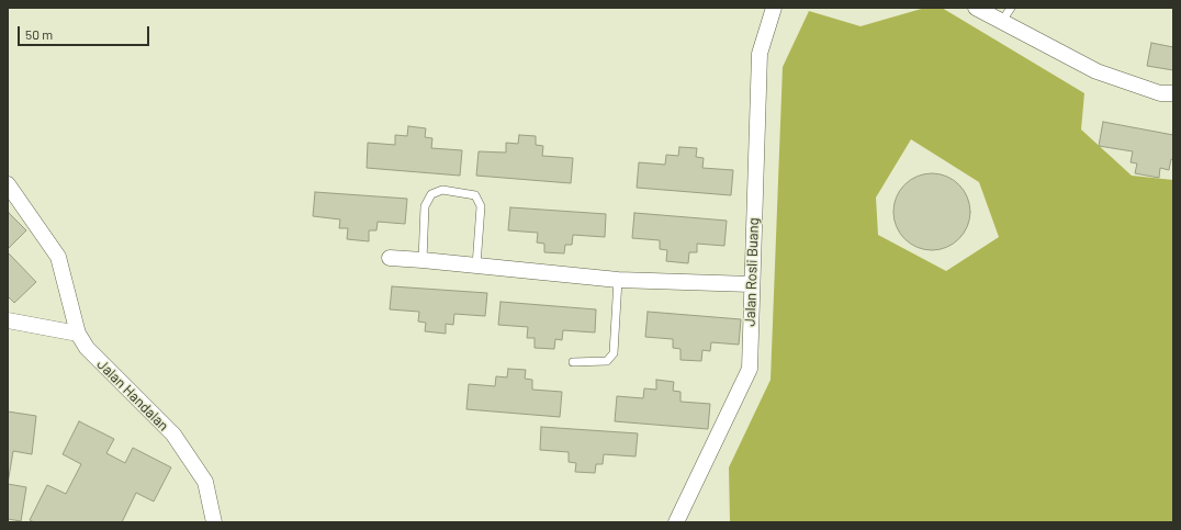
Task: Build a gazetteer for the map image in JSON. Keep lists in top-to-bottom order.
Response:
{
  "streets": {
    "street": ["Jalan Rosli Buang", "Jalan Handalan"]
  },
  "scale_bar": "50 m"
}
